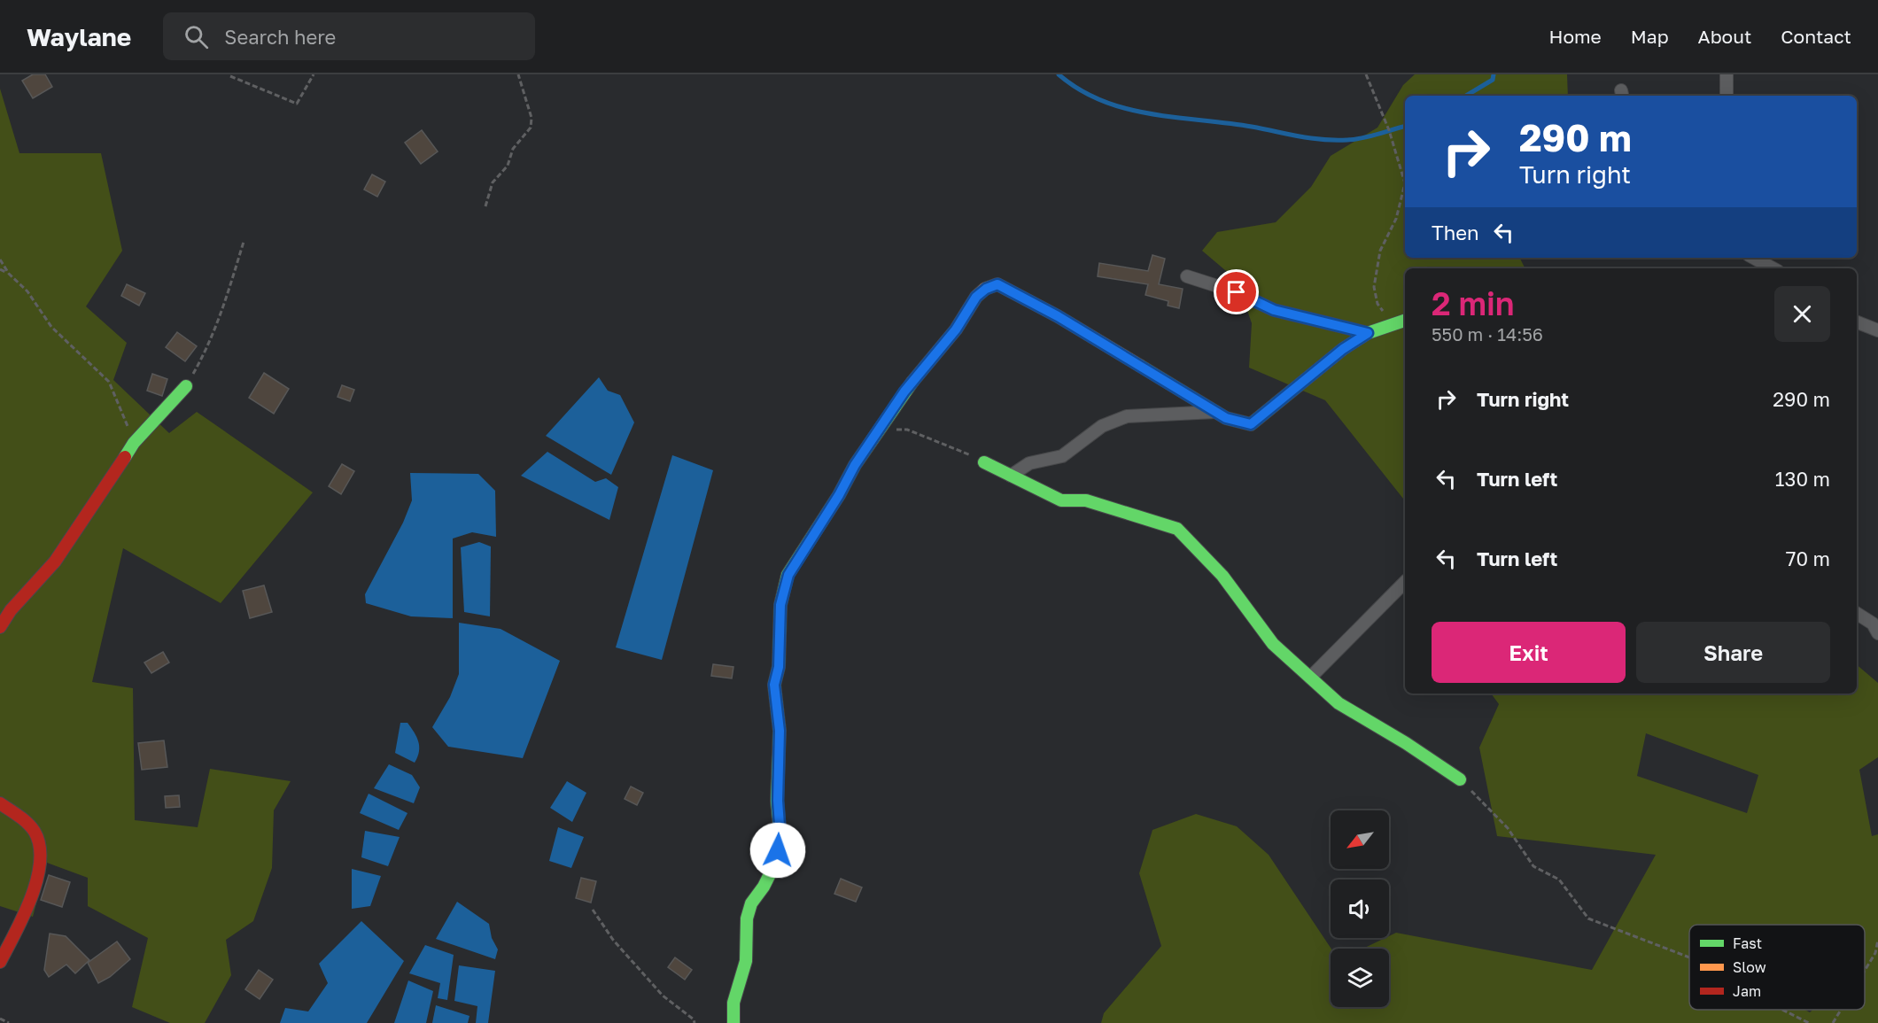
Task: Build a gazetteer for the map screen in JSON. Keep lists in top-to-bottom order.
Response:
{
  "legend": ["Fast", "Slow", "Jam"],
  "north": "bottom left",
  "page": {
    "header": "Waylane",
    "search": "Search here",
    "nav": [
      "Home",
      "Map",
      "About",
      "Contact"
    ],
    "turn": ["290 m", "Turn right"],
    "then": "Then",
    "heading": ["2 min", "550 m · 14:56"],
    "list": [
      {
        "name": "Turn right",
        "value": "290 m"
      },
      {
        "name": "Turn left",
        "value": "130 m"
      },
      {
        "name": "Turn left",
        "value": "70 m"
      }
    ],
    "buttons": ["Exit", "Share"]
  }
}
